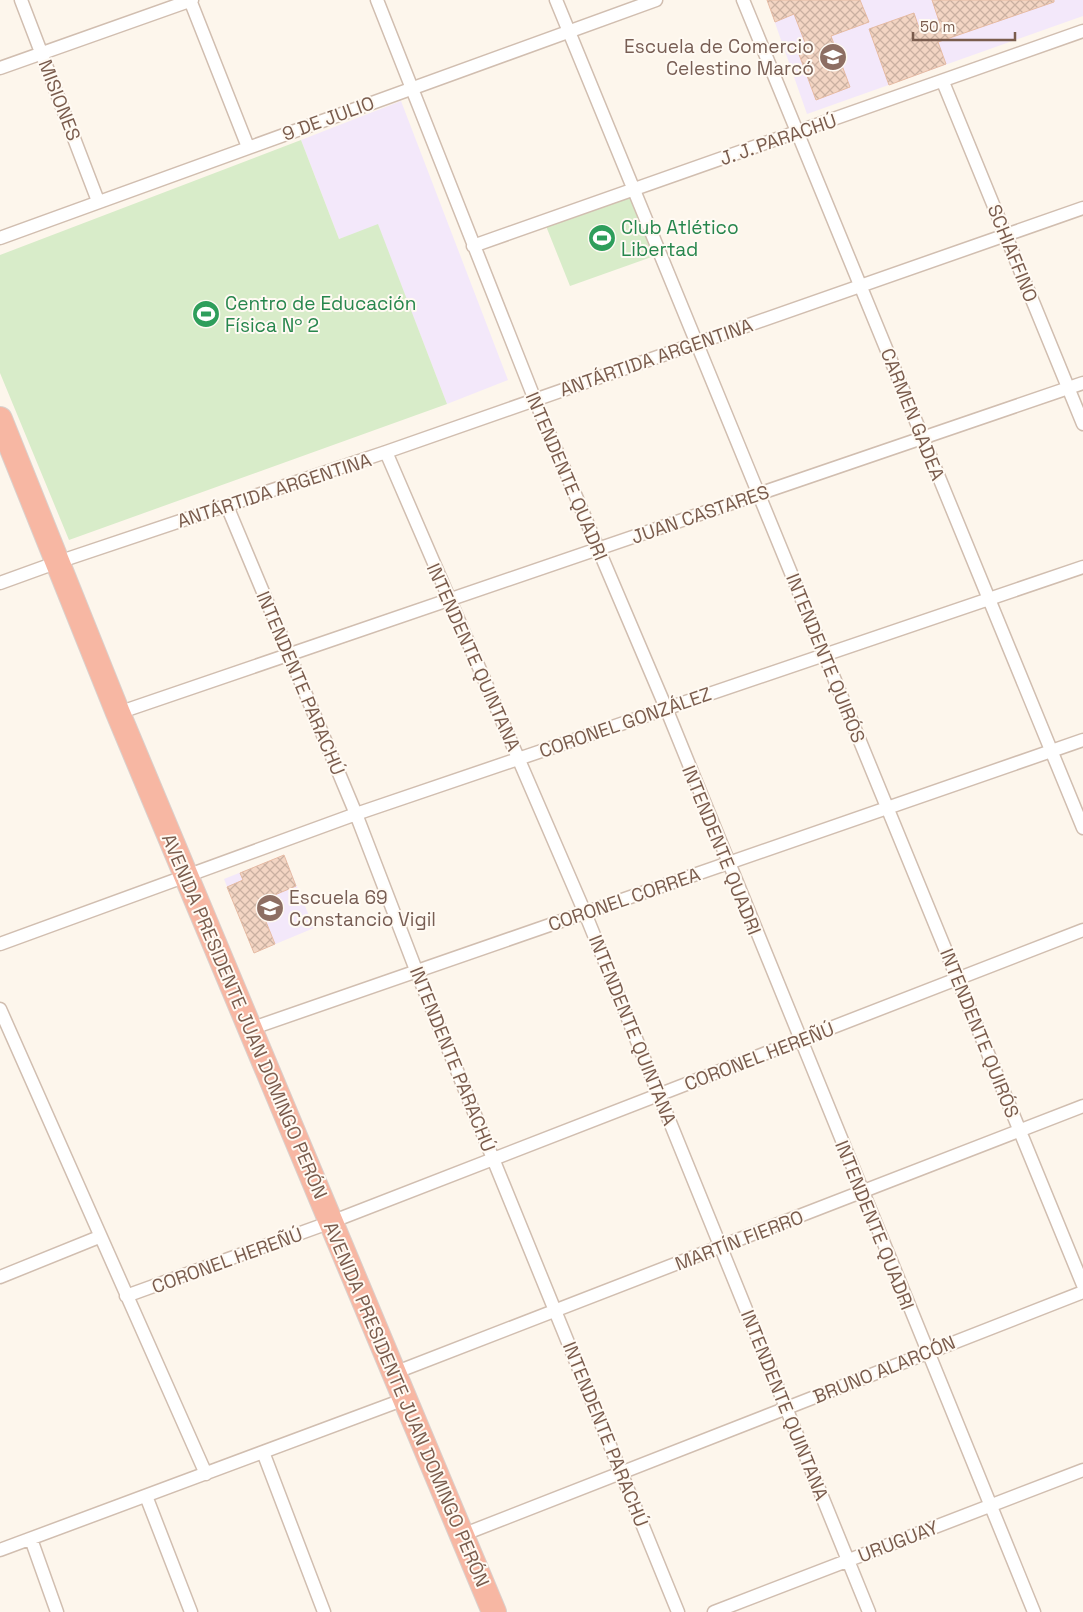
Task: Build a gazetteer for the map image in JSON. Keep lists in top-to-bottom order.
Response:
{
  "streets": {
    "highway": ["AVENIDA PRESIDENTE JUAN DOMINGO PERÓN"],
    "street": [
      "MISIONES",
      "9 DE JULIO",
      "J. J. PARACHÚ",
      "SCHIAFFINO",
      "ANTÁRTIDA ARGENTINA",
      "CARMEN GADEA",
      "INTENDENTE QUADRI",
      "JUAN CASTARES",
      "INTENDENTE QUINTANA",
      "INTENDENTE QUIRÓS",
      "INTENDENTE PARACHÚ",
      "CORONEL GONZÁLEZ",
      "CORONEL CORREA",
      "CORONEL HEREÑÚ",
      "MARTÍN FIERRO",
      "BRUNO ALARCÓN",
      "URUGUAY"
    ]
  },
  "crossings": [
    ["MISIONES", "9 DE JULIO"],
    ["9 DE JULIO", "INTENDENTE QUADRI"],
    ["9 DE JULIO", "INTENDENTE QUIRÓS"],
    ["J. J. PARACHÚ", "SCHIAFFINO"],
    ["J. J. PARACHÚ", "CARMEN GADEA"],
    ["J. J. PARACHÚ", "INTENDENTE QUADRI"],
    ["J. J. PARACHÚ", "INTENDENTE QUIRÓS"],
    ["SCHIAFFINO", "ANTÁRTIDA ARGENTINA"],
    ["SCHIAFFINO", "JUAN CASTARES"],
    ["ANTÁRTIDA ARGENTINA", "CARMEN GADEA"],
    ["ANTÁRTIDA ARGENTINA", "INTENDENTE QUADRI"],
    ["ANTÁRTIDA ARGENTINA", "INTENDENTE QUINTANA"],
    ["ANTÁRTIDA ARGENTINA", "INTENDENTE QUIRÓS"],
    ["ANTÁRTIDA ARGENTINA", "INTENDENTE PARACHÚ"],
    ["ANTÁRTIDA ARGENTINA", "AVENIDA PRESIDENTE JUAN DOMINGO PERÓN"],
    ["CARMEN GADEA", "JUAN CASTARES"],
    ["CARMEN GADEA", "CORONEL GONZÁLEZ"],
    ["CARMEN GADEA", "CORONEL CORREA"],
    ["INTENDENTE QUADRI", "JUAN CASTARES"],
    ["INTENDENTE QUADRI", "CORONEL GONZÁLEZ"],
    ["INTENDENTE QUADRI", "CORONEL CORREA"],
    ["INTENDENTE QUADRI", "CORONEL HEREÑÚ"],
    ["INTENDENTE QUADRI", "MARTÍN FIERRO"],
    ["INTENDENTE QUADRI", "BRUNO ALARCÓN"],
    ["INTENDENTE QUADRI", "URUGUAY"],
    ["JUAN CASTARES", "INTENDENTE QUINTANA"],
    ["JUAN CASTARES", "INTENDENTE QUIRÓS"],
    ["JUAN CASTARES", "INTENDENTE PARACHÚ"],
    ["JUAN CASTARES", "AVENIDA PRESIDENTE JUAN DOMINGO PERÓN"],
    ["INTENDENTE QUINTANA", "CORONEL GONZÁLEZ"],
    ["INTENDENTE QUINTANA", "CORONEL CORREA"],
    ["INTENDENTE QUINTANA", "CORONEL HEREÑÚ"],
    ["INTENDENTE QUINTANA", "MARTÍN FIERRO"],
    ["INTENDENTE QUINTANA", "BRUNO ALARCÓN"],
    ["INTENDENTE QUINTANA", "URUGUAY"],
    ["INTENDENTE QUIRÓS", "CORONEL GONZÁLEZ"],
    ["INTENDENTE QUIRÓS", "CORONEL CORREA"],
    ["INTENDENTE QUIRÓS", "CORONEL HEREÑÚ"],
    ["INTENDENTE QUIRÓS", "MARTÍN FIERRO"],
    ["INTENDENTE PARACHÚ", "CORONEL GONZÁLEZ"],
    ["INTENDENTE PARACHÚ", "CORONEL CORREA"],
    ["INTENDENTE PARACHÚ", "CORONEL HEREÑÚ"],
    ["INTENDENTE PARACHÚ", "MARTÍN FIERRO"],
    ["INTENDENTE PARACHÚ", "BRUNO ALARCÓN"],
    ["CORONEL GONZÁLEZ", "AVENIDA PRESIDENTE JUAN DOMINGO PERÓN"],
    ["CORONEL CORREA", "AVENIDA PRESIDENTE JUAN DOMINGO PERÓN"],
    ["AVENIDA PRESIDENTE JUAN DOMINGO PERÓN", "CORONEL HEREÑÚ"],
    ["AVENIDA PRESIDENTE JUAN DOMINGO PERÓN", "MARTÍN FIERRO"],
    ["AVENIDA PRESIDENTE JUAN DOMINGO PERÓN", "BRUNO ALARCÓN"]
  ],
  "places": {
    "school or university": ["Escuela de Comercio Celestino Marcó", "Escuela 69 Constancio Vigil"],
    "sports": ["Club Atlético Libertad", "Centro de Educación Física Nº 2"]
  },
  "scale_bar": "50 m"
}
